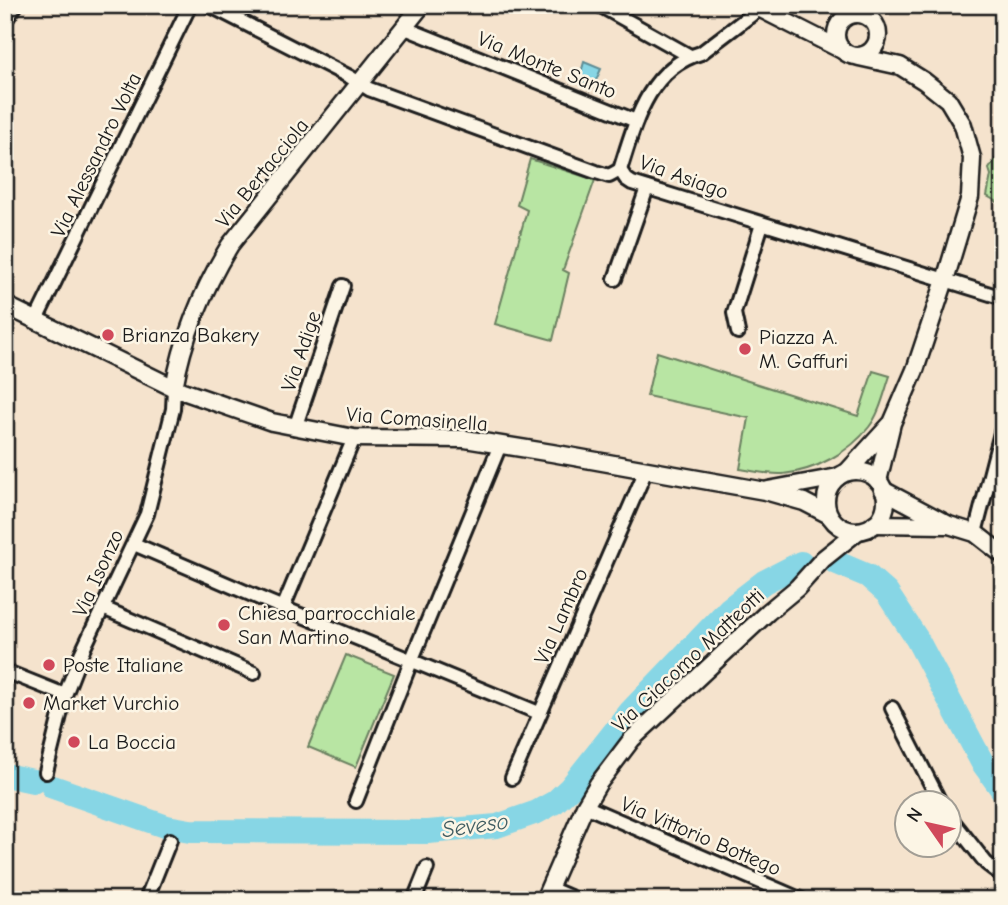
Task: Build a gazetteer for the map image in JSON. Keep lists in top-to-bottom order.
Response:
{
  "streets": {
    "street": [
      "Via Monte Santo",
      "Via Alessandro Volta",
      "Via Bertacciola",
      "Via Asiago",
      "Via Adige",
      "Via Comasinella",
      "Via Isonzo",
      "Via Lambro",
      "Via Giacomo Matteotti",
      "Via Vittorio Bottego"
    ]
  },
  "crossings": [
    ["Via Monte Santo", "Via Bertacciola"],
    ["Via Alessandro Volta", "Via Comasinella"],
    ["Via Bertacciola", "Via Asiago"],
    ["Via Bertacciola", "Via Comasinella"],
    ["Via Bertacciola", "Via Isonzo"],
    ["Via Adige", "Via Comasinella"],
    ["Via Comasinella", "Via Isonzo"],
    ["Via Comasinella", "Via Lambro"],
    ["Via Comasinella", "Via Giacomo Matteotti"],
    ["Via Giacomo Matteotti", "Via Vittorio Bottego"]
  ],
  "water": ["Seveso"],
  "places": [
    "Brianza Bakery",
    "Piazza A. M. Gaffuri",
    "Chiesa parrocchiale San Martino",
    "Poste Italiane",
    "Market Vurchio",
    "La Boccia"
  ],
  "north": "top left"
}
